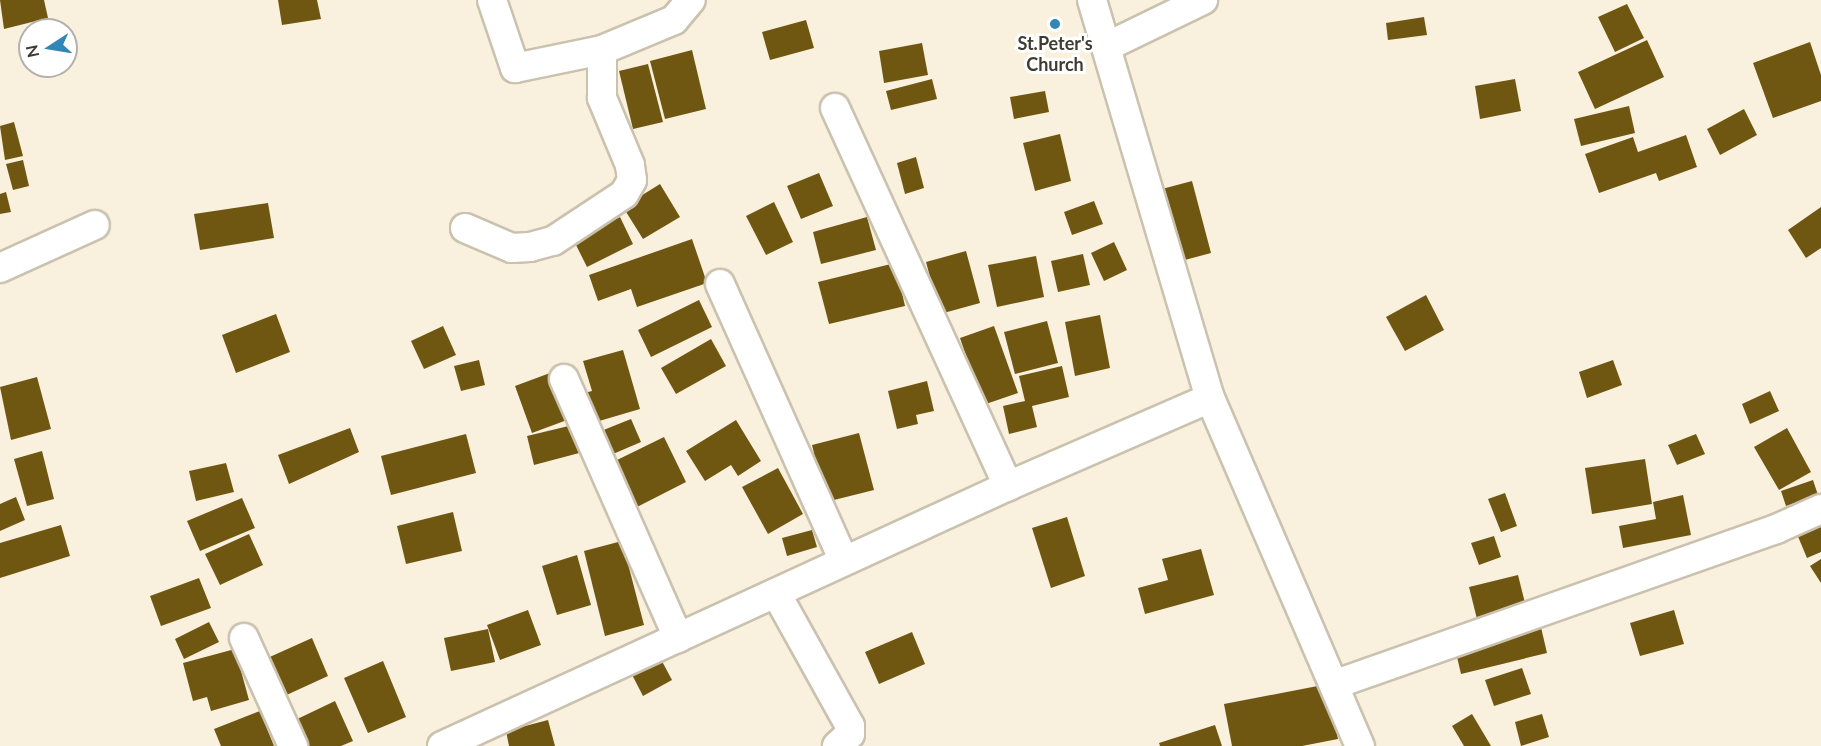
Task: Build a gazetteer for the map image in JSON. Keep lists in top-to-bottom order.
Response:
{
  "places": ["St.Peter's Church"],
  "north": "left"
}
